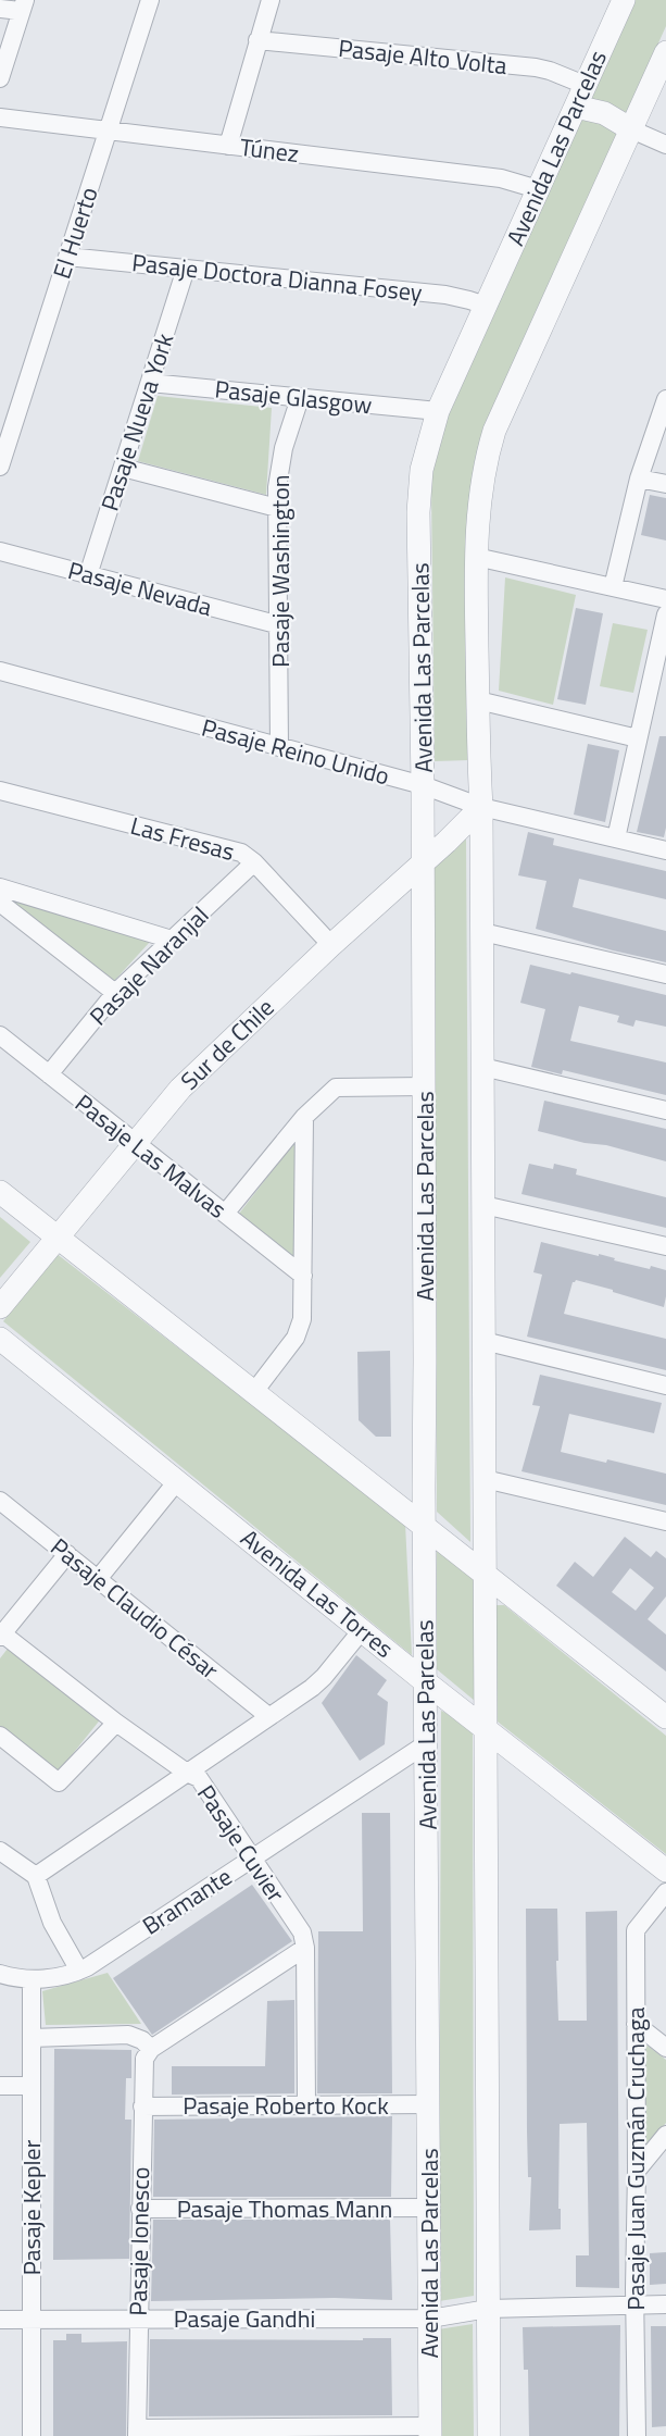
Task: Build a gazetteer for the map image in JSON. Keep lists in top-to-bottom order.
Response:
{
  "streets": {
    "street": [
      "Pasaje Alto Volta",
      "Avenida Las Parcelas",
      "Túnez",
      "El Huerto",
      "Pasaje Doctora Dianna Fosey",
      "Pasaje Glasgow",
      "Pasaje Nueva York",
      "Pasaje Washington",
      "Pasaje Nevada",
      "Pasaje Reino Unido",
      "Las Fresas",
      "Pasaje Naranjal",
      "Sur de Chile",
      "Pasaje Las Malvas",
      "Avenida Las Torres",
      "Pasaje Claudio César",
      "Pasaje Cuvier",
      "Bramante",
      "Pasaje Roberto Kock",
      "Pasaje Juan Guzmán Cruchaga",
      "Pasaje Kepler",
      "Pasaje Thomas Mann",
      "Pasaje Ionesco",
      "Pasaje Gandhi"
    ]
  },
  "crossings": [
    ["Pasaje Alto Volta", "Avenida Las Parcelas"],
    ["Avenida Las Parcelas", "Túnez"],
    ["Avenida Las Parcelas", "Pasaje Doctora Dianna Fosey"],
    ["Avenida Las Parcelas", "Pasaje Glasgow"],
    ["Avenida Las Parcelas", "Pasaje Reino Unido"],
    ["Avenida Las Parcelas", "Sur de Chile"],
    ["Avenida Las Parcelas", "Avenida Las Torres"],
    ["Avenida Las Parcelas", "Bramante"],
    ["Avenida Las Parcelas", "Pasaje Roberto Kock"],
    ["Avenida Las Parcelas", "Pasaje Thomas Mann"],
    ["Avenida Las Parcelas", "Pasaje Gandhi"],
    ["Túnez", "El Huerto"],
    ["El Huerto", "Pasaje Doctora Dianna Fosey"],
    ["Pasaje Doctora Dianna Fosey", "Pasaje Nueva York"],
    ["Pasaje Glasgow", "Pasaje Nueva York"],
    ["Pasaje Glasgow", "Pasaje Washington"],
    ["Pasaje Nueva York", "Pasaje Nevada"],
    ["Pasaje Washington", "Pasaje Nevada"],
    ["Pasaje Washington", "Pasaje Reino Unido"],
    ["Pasaje Reino Unido", "Sur de Chile"],
    ["Las Fresas", "Pasaje Naranjal"],
    ["Las Fresas", "Sur de Chile"],
    ["Pasaje Naranjal", "Pasaje Las Malvas"],
    ["Sur de Chile", "Pasaje Las Malvas"],
    ["Pasaje Cuvier", "Bramante"],
    ["Pasaje Cuvier", "Pasaje Roberto Kock"],
    ["Bramante", "Pasaje Kepler"],
    ["Pasaje Roberto Kock", "Pasaje Ionesco"],
    ["Pasaje Juan Guzmán Cruchaga", "Pasaje Gandhi"],
    ["Pasaje Kepler", "Pasaje Gandhi"],
    ["Pasaje Thomas Mann", "Pasaje Ionesco"],
    ["Pasaje Ionesco", "Pasaje Gandhi"]
  ]
}
